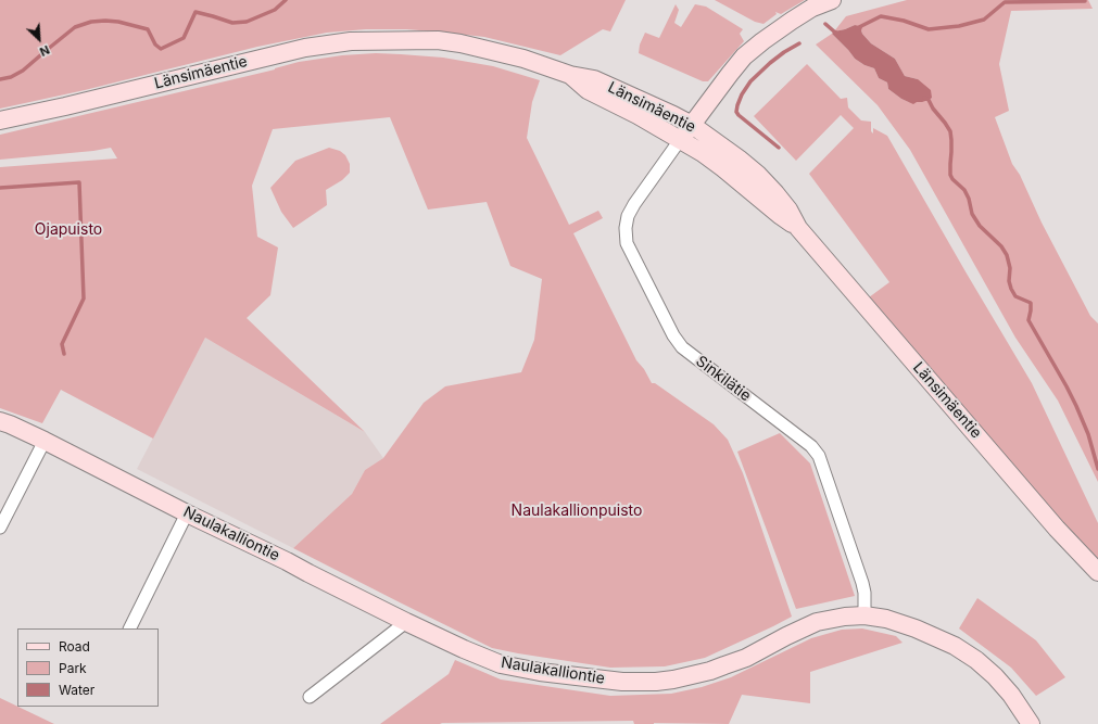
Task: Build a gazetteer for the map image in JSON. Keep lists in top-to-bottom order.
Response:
{
  "streets": {
    "main road": ["Länsimäentie", "Naulakalliontie"],
    "street": ["Sinkilätie"]
  },
  "crossings": [
    ["Länsimäentie", "Sinkilätie"],
    ["Sinkilätie", "Naulakalliontie"]
  ],
  "parks": ["Ojapuisto", "Naulakallionpuisto"],
  "legend": ["Road", "Park", "Water"],
  "north": "bottom right"
}
